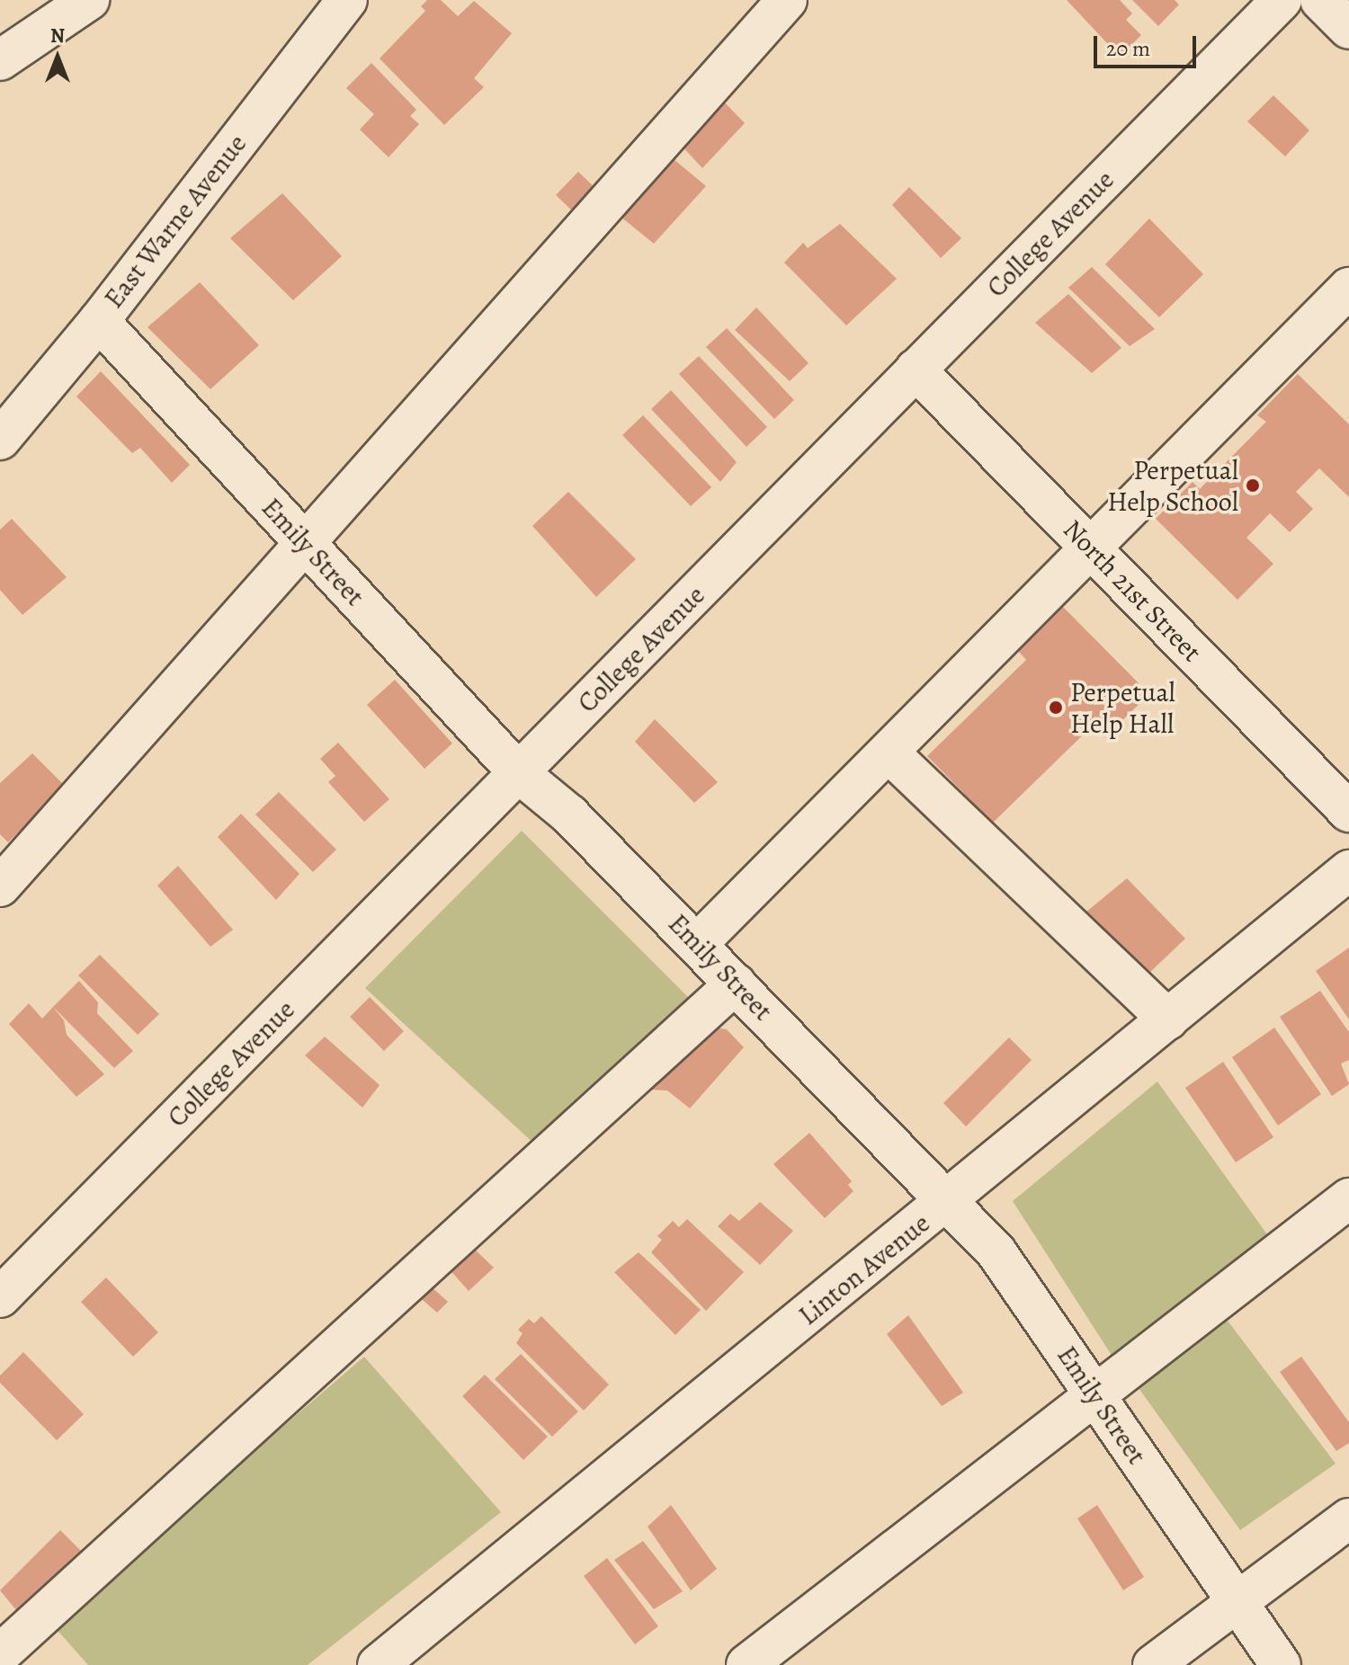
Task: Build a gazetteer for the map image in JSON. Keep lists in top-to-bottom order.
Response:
{
  "streets": {
    "street": [
      "East Warne Avenue",
      "College Avenue",
      "Emily Street",
      "North 21st Street",
      "Linton Avenue"
    ]
  },
  "crossings": [
    ["East Warne Avenue", "Emily Street"],
    ["College Avenue", "Emily Street"],
    ["College Avenue", "North 21st Street"],
    ["Emily Street", "Linton Avenue"]
  ],
  "places": ["Perpetual Help School", "Perpetual Help Hall"],
  "scale_bar": "20 m",
  "north": "top"
}
